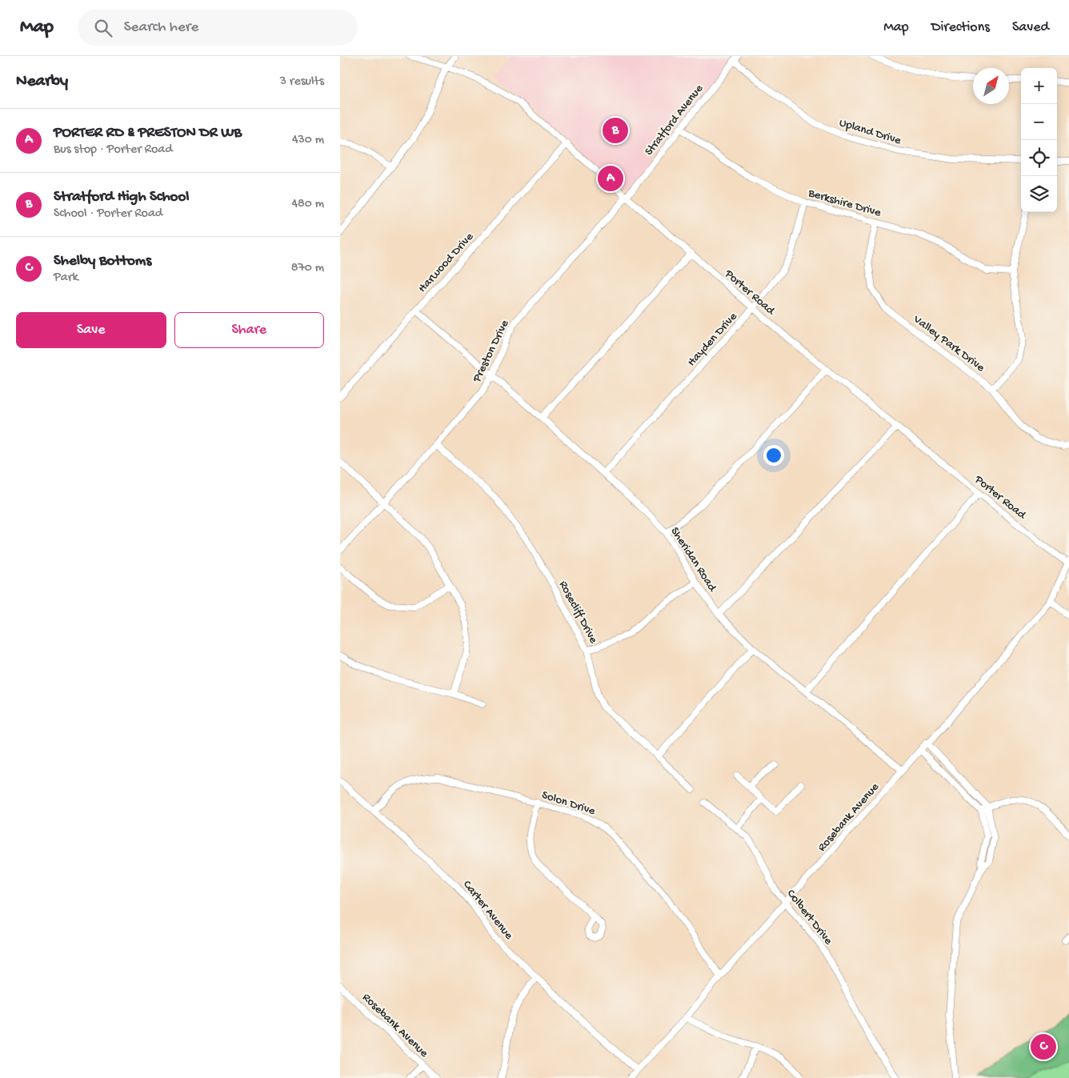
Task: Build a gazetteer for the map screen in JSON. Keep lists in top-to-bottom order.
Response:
{
  "streets": {
    "street": [
      "Stratford Avenue",
      "Upland Drive",
      "Berkshire Drive",
      "Harwood Drive",
      "Porter Road",
      "Hayden Drive",
      "Valley Park Drive",
      "Preston Drive",
      "Sheridan Road",
      "Rosecliff Drive",
      "Solon Drive",
      "Rosebank Avenue",
      "Carter Avenue",
      "Colbert Drive"
    ]
  },
  "crossings": [
    ["Stratford Avenue", "Upland Drive"],
    ["Stratford Avenue", "Berkshire Drive"],
    ["Stratford Avenue", "Porter Road"],
    ["Stratford Avenue", "Preston Drive"],
    ["Berkshire Drive", "Hayden Drive"],
    ["Berkshire Drive", "Valley Park Drive"],
    ["Harwood Drive", "Porter Road"],
    ["Harwood Drive", "Sheridan Road"],
    ["Porter Road", "Hayden Drive"],
    ["Porter Road", "Preston Drive"],
    ["Porter Road", "Rosebank Avenue"],
    ["Hayden Drive", "Sheridan Road"],
    ["Preston Drive", "Sheridan Road"],
    ["Preston Drive", "Rosecliff Drive"],
    ["Sheridan Road", "Rosebank Avenue"],
    ["Solon Drive", "Rosebank Avenue"],
    ["Solon Drive", "Carter Avenue"],
    ["Rosebank Avenue", "Carter Avenue"],
    ["Rosebank Avenue", "Colbert Drive"]
  ],
  "north": "top right",
  "page": {
    "header": "Map",
    "search": "Search here",
    "nav": ["Map", "Directions", "Saved"],
    "heading": ["Nearby", "3 results"],
    "map_buttons": ["+", "−"],
    "list": [
      {
        "mark": "A",
        "name": "PORTER RD & PRESTON DR WB",
        "note": "Bus stop · Porter Road",
        "value": "430 m"
      },
      {
        "mark": "B",
        "name": "Stratford High School",
        "note": "School · Porter Road",
        "value": "480 m"
      },
      {
        "mark": "C",
        "name": "Shelby Bottoms",
        "note": "Park",
        "value": "870 m"
      }
    ],
    "pins": ["B", "A", "C"],
    "buttons": ["Save", "Share"]
  }
}
